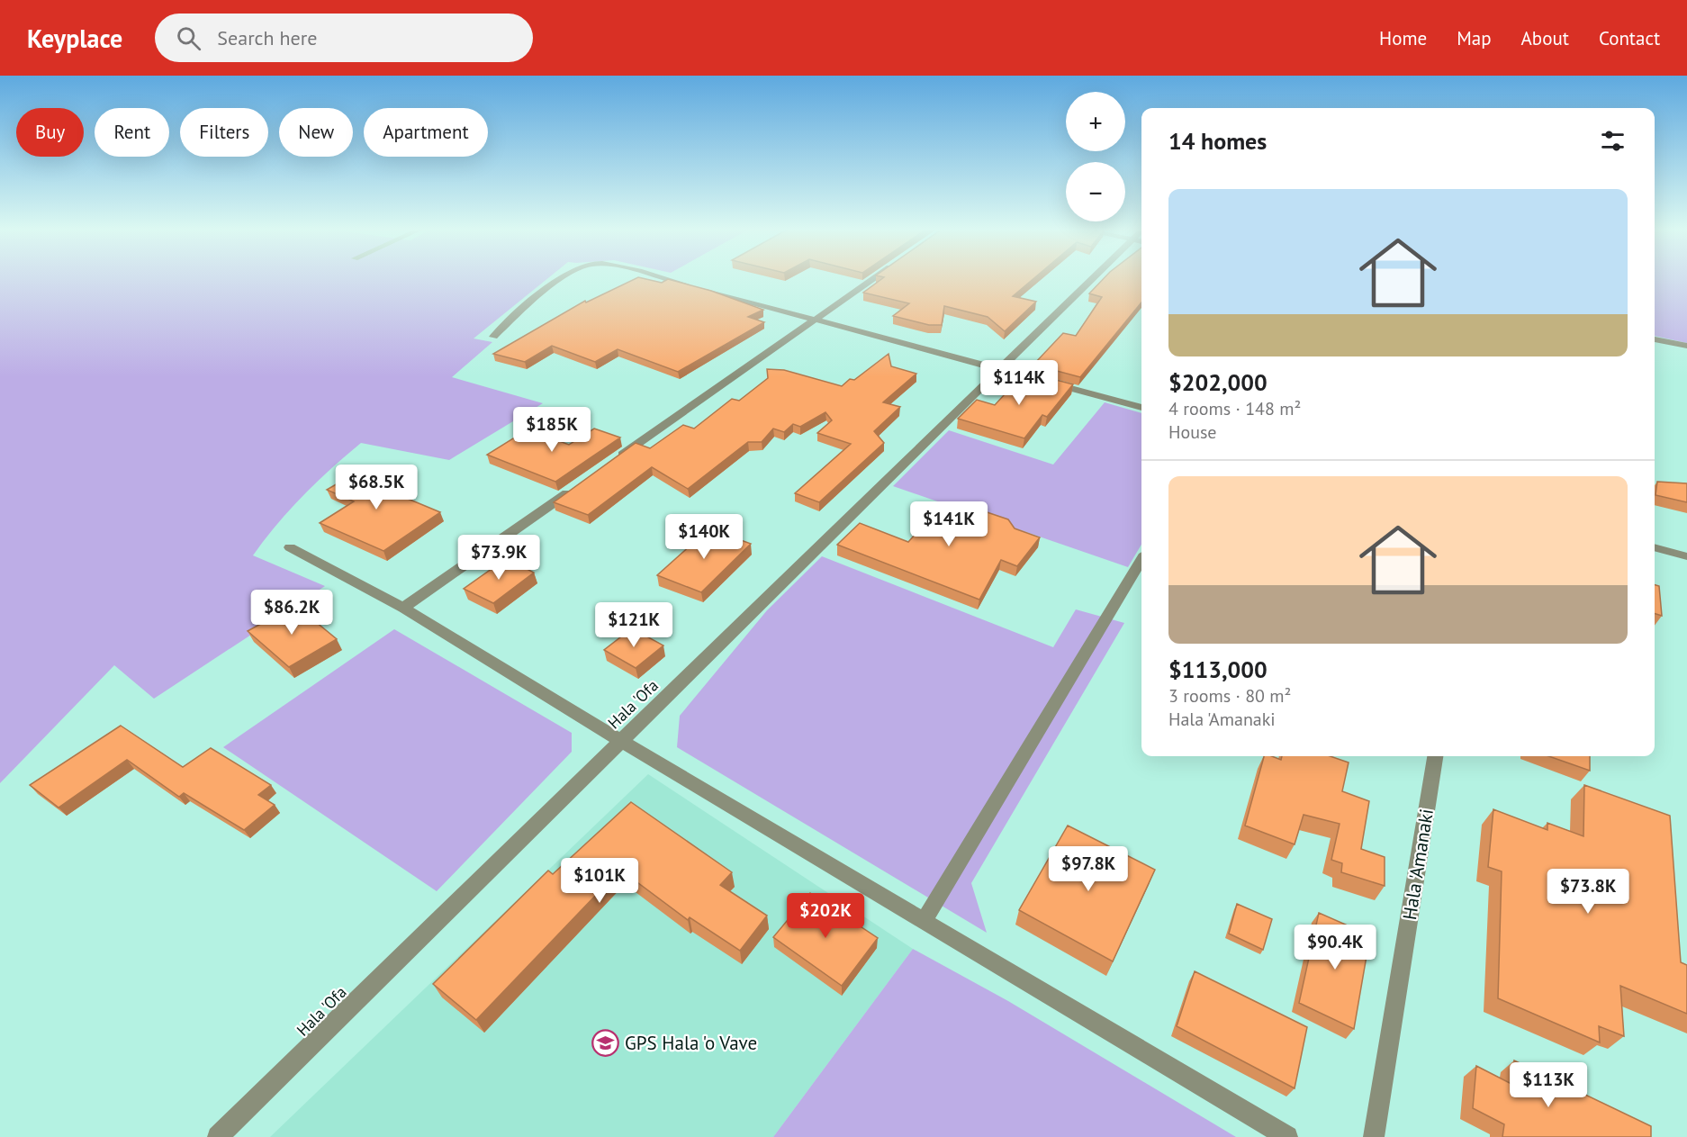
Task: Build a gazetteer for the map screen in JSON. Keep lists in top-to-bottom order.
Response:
{
  "streets": {
    "street": ["Hala 'Ofa", "Hala 'Amanaki"]
  },
  "places": {
    "school or university": ["GPS Hala 'o Vave"]
  },
  "page": {
    "header": "Keyplace",
    "search": "Search here",
    "nav": [
      "Home",
      "Map",
      "About",
      "Contact"
    ],
    "map_buttons": ["+", "−"],
    "chip": [
      "Buy",
      "Rent",
      "Filters",
      "New",
      "Apartment"
    ],
    "heading": "14 homes",
    "list": [
      {
        "name": "$202,000",
        "note": "4 rooms · 148 m² · House"
      },
      {
        "name": "$113,000",
        "note": "3 rooms · 80 m² · Hala 'Amanaki"
      }
    ],
    "price": [
      "$114K",
      "$185K",
      "$68.5K",
      "$141K",
      "$140K",
      "$73.9K",
      "$86.2K",
      "$121K",
      "$97.8K",
      "$101K",
      "$73.8K",
      "$202K",
      "$90.4K",
      "$113K"
    ]
  }
}
